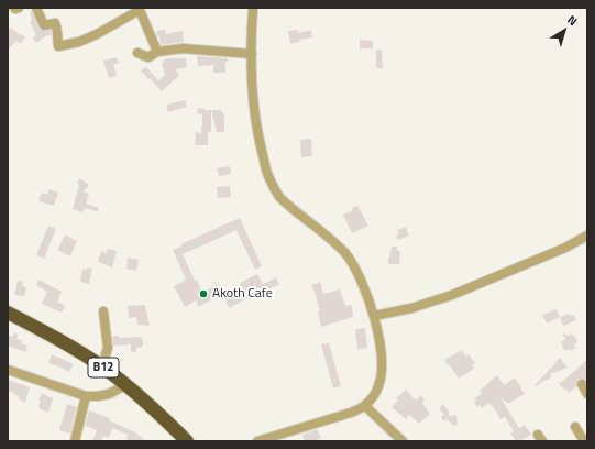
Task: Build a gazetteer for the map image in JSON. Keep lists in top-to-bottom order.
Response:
{
  "streets": {
    "highway": ["B12"]
  },
  "places": ["Akoth Cafe"],
  "north": "top right"
}
